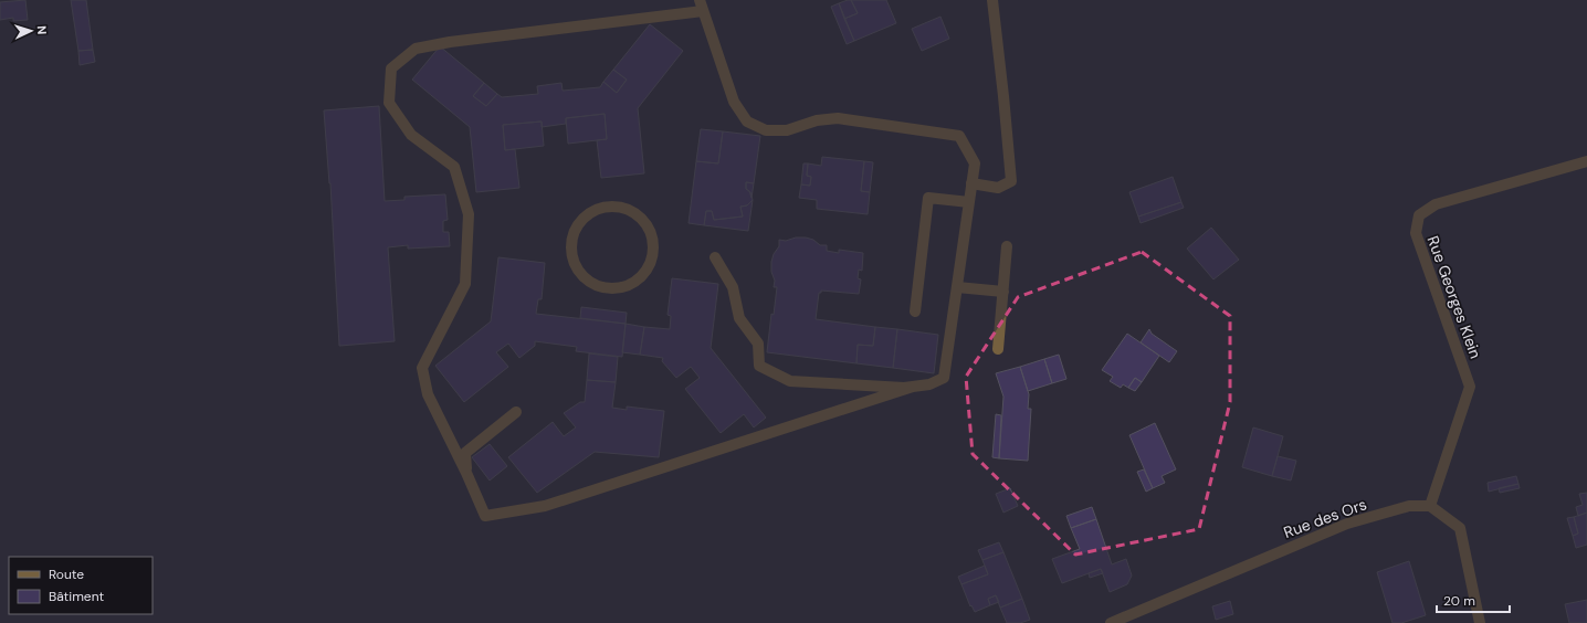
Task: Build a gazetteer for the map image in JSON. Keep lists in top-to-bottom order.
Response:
{
  "streets": {
    "street": ["Rue Georges Klein", "Rue des Ors"]
  },
  "crossings": [
    ["Rue Georges Klein", "Rue des Ors"]
  ],
  "legend": ["Route", "Bâtiment"],
  "scale_bar": "20 m",
  "north": "right"
}
